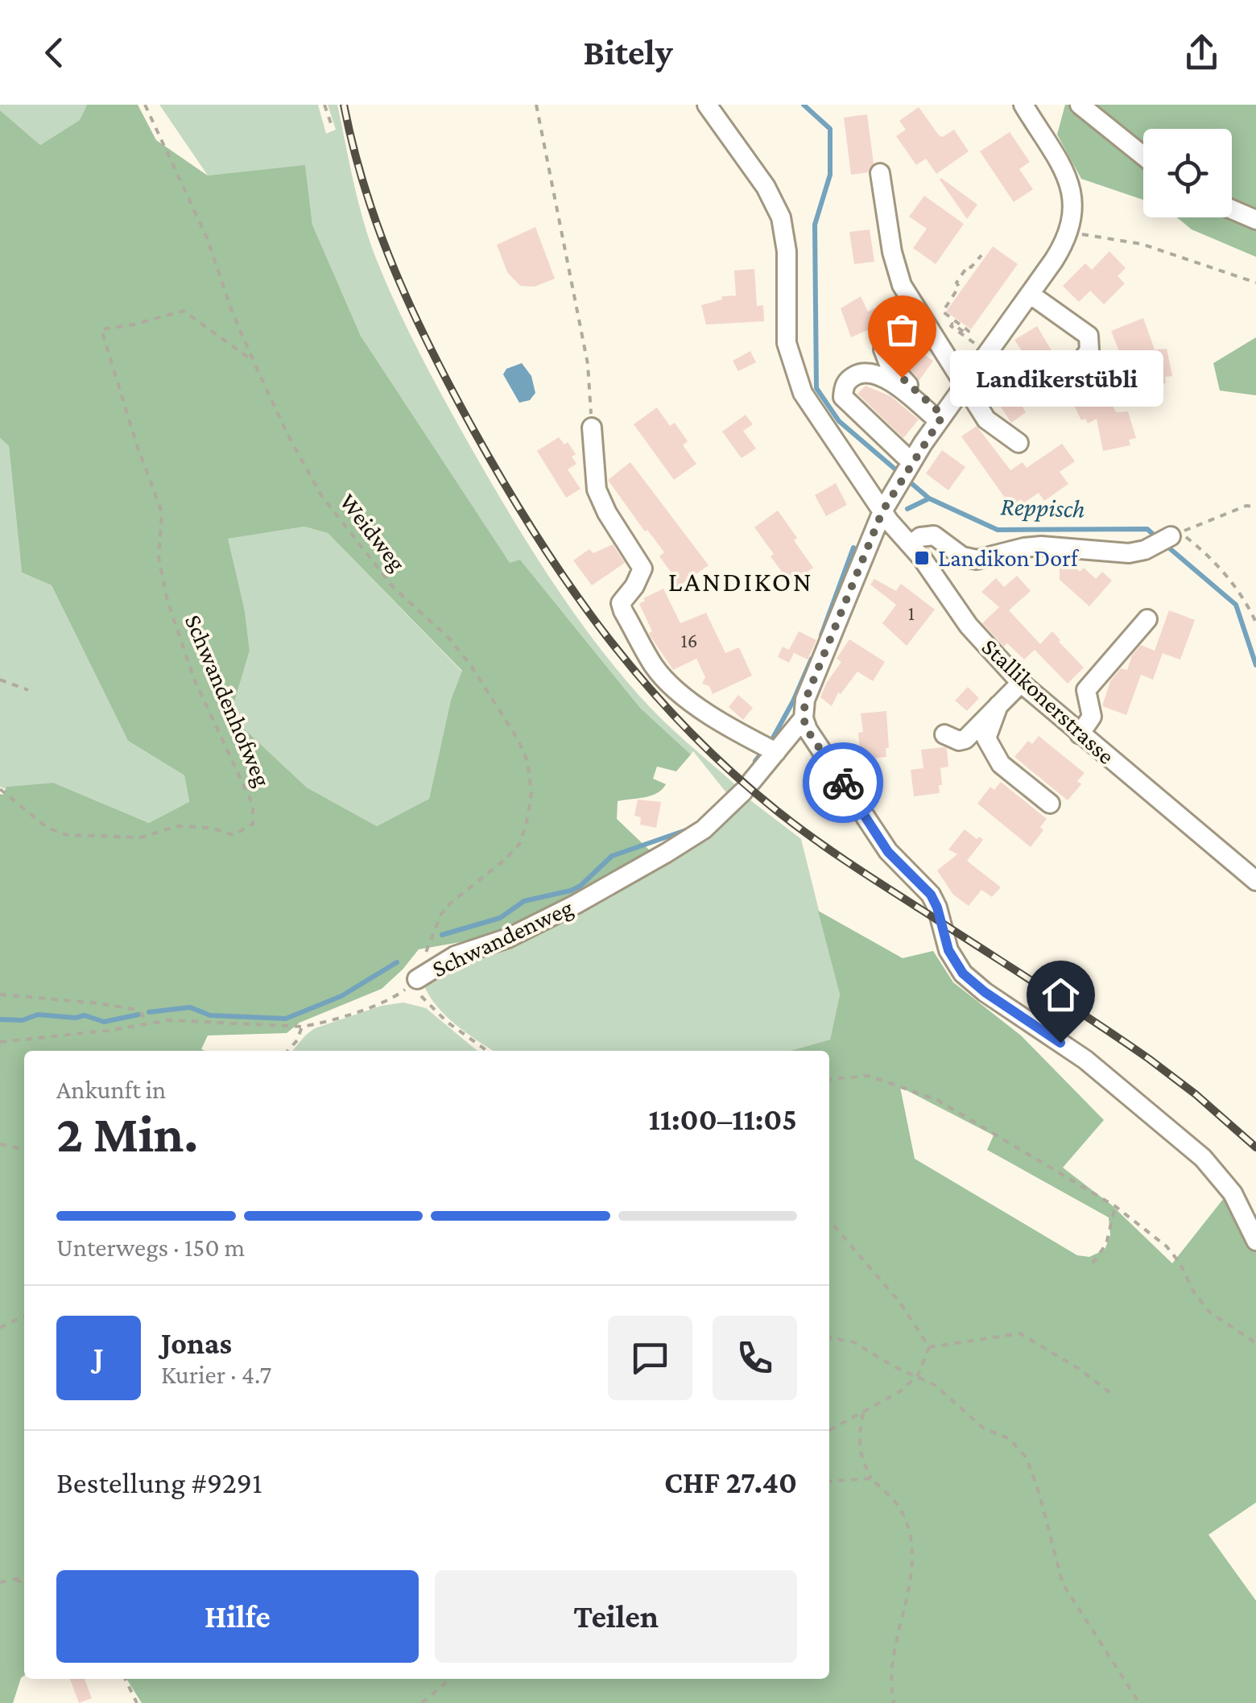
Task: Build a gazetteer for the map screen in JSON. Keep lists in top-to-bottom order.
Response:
{
  "streets": {
    "street": ["Stallikonerstrasse", "Schwandenweg"],
    "path": ["Weidweg", "Schwandenhofweg"]
  },
  "crossings": [
    ["Weidweg", "Schwandenhofweg"]
  ],
  "districts": ["LANDIKON"],
  "water": ["Reppisch"],
  "places": {
    "other": ["Landikerstübli"],
    "transit": ["Landikon Dorf"]
  },
  "house_numbers": ["1", "16"],
  "page": {
    "header": "Bitely",
    "bubble": "Landikerstübli",
    "heading": ["2 Min.", "Ankunft in", "11:00–11:05"],
    "panel": [
      "Jonas",
      "Kurier · 4.7",
      "Bestellung #9291",
      "CHF 27.40"
    ],
    "bar": "Unterwegs · 150 m",
    "round": "J",
    "buttons": ["Hilfe", "Teilen"]
  }
}
